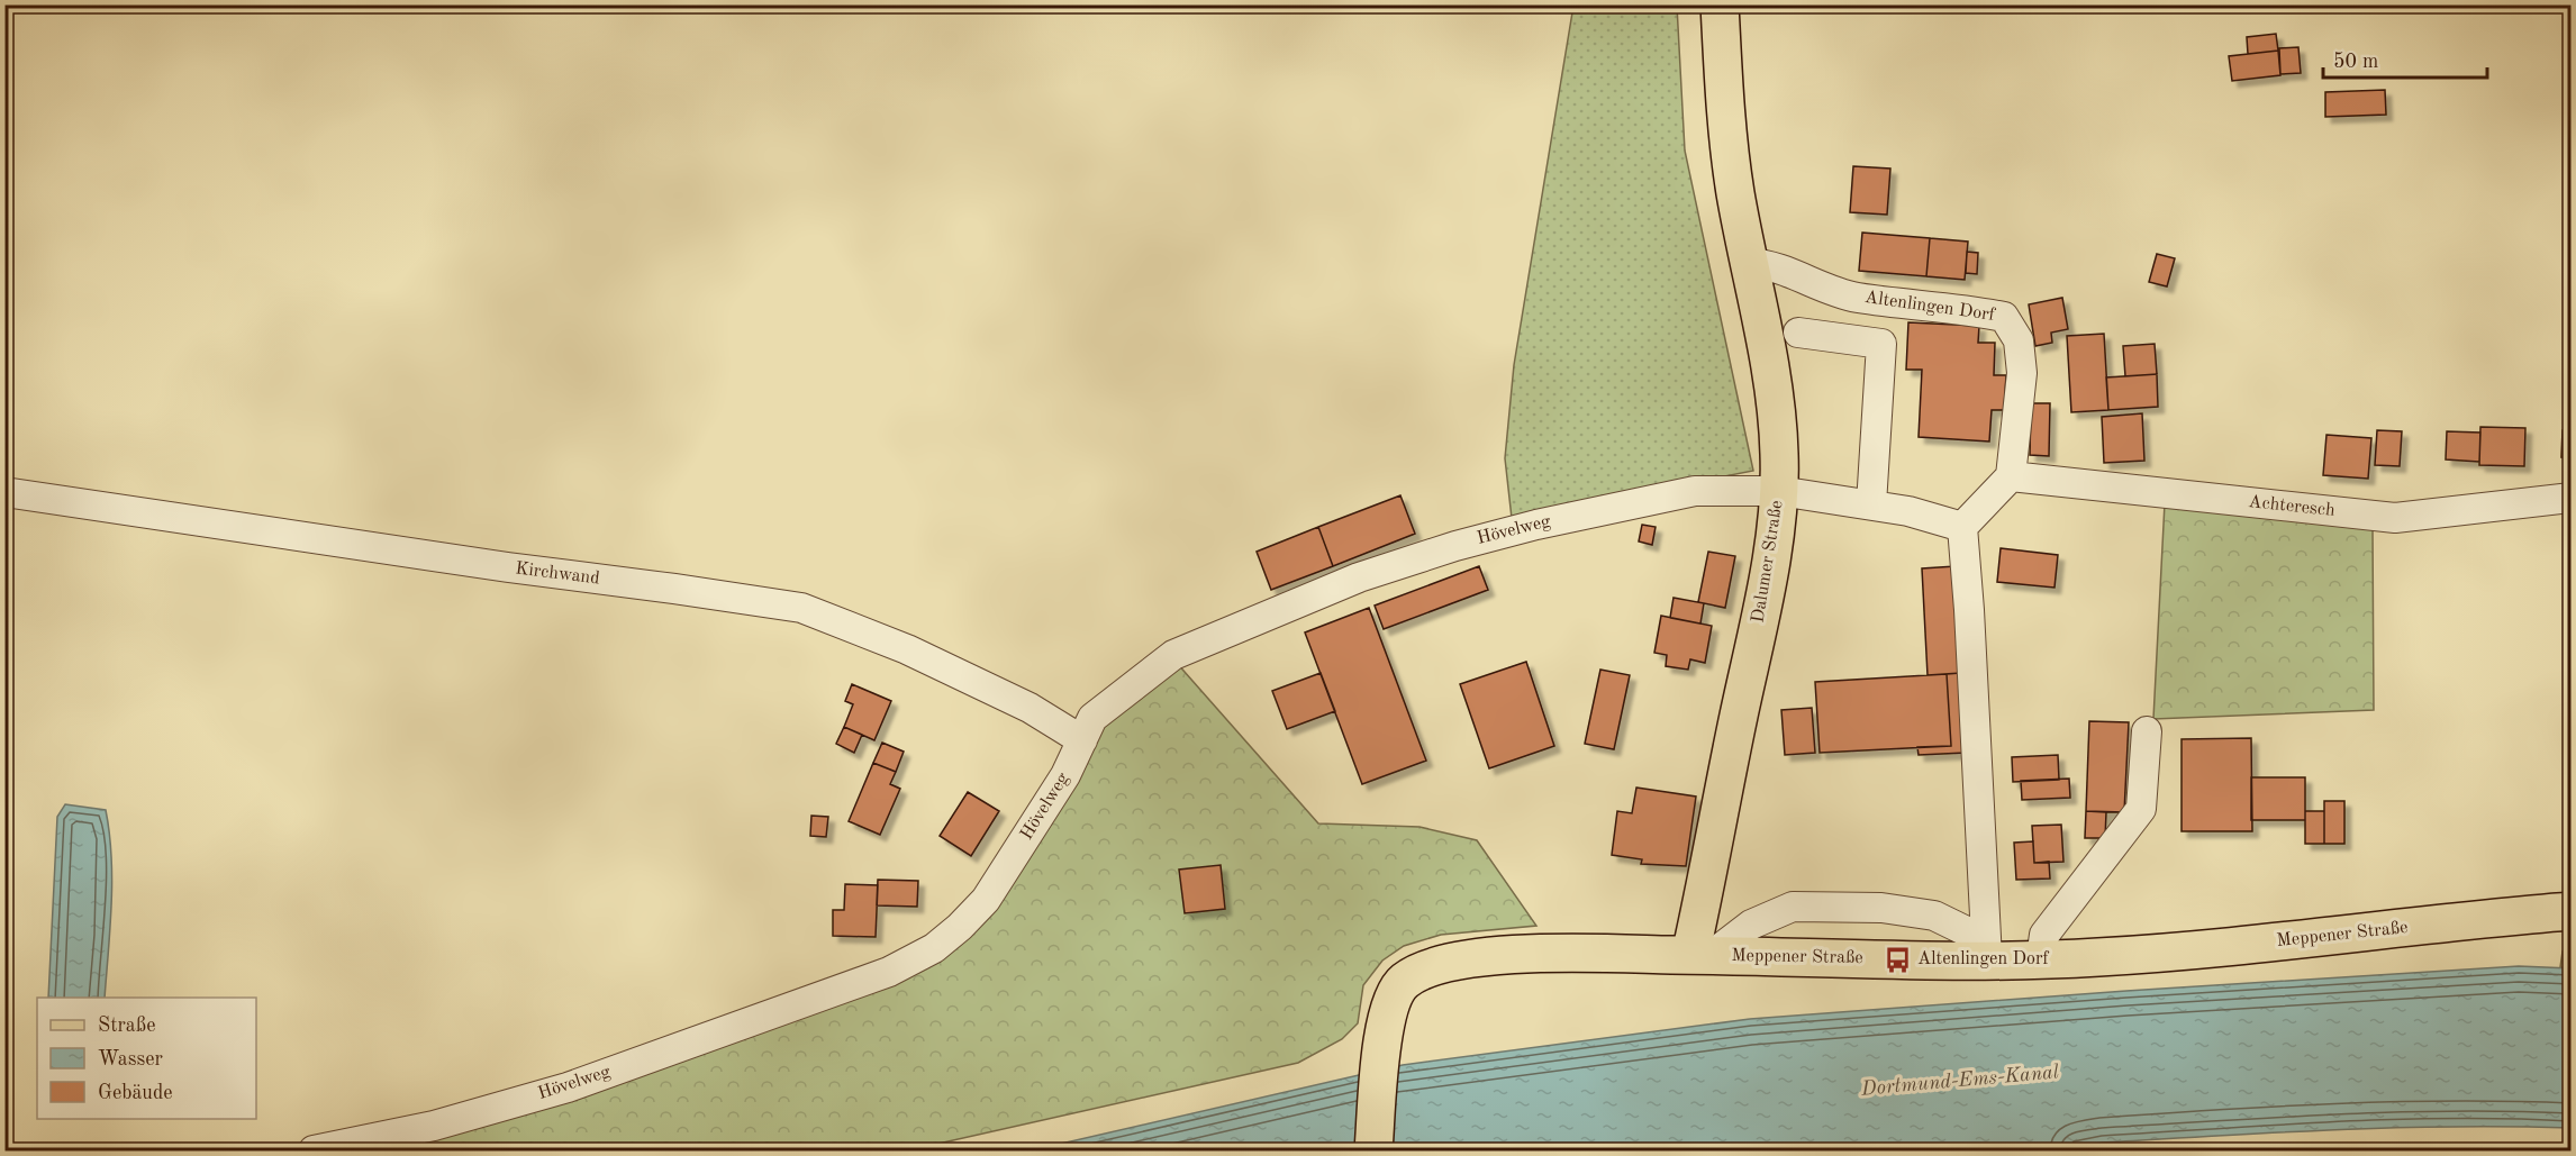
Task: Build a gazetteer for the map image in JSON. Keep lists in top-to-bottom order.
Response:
{
  "streets": {
    "main road": ["Dalumer Straße", "Meppener Straße"],
    "street": [
      "Altenlingen Dorf",
      "Achteresch",
      "Hövelweg",
      "Kirchwand"
    ]
  },
  "crossings": [
    ["Altenlingen Dorf", "Achteresch"],
    ["Altenlingen Dorf", "Dalumer Straße"],
    ["Hövelweg", "Dalumer Straße"],
    ["Hövelweg", "Kirchwand"],
    ["Dalumer Straße", "Meppener Straße"]
  ],
  "water": ["Dortmund-Ems-Kanal"],
  "places": {
    "bus stop": ["Altenlingen Dorf"]
  },
  "legend": ["Straße", "Wasser", "Gebäude"],
  "scale_bar": "50 m"
}
